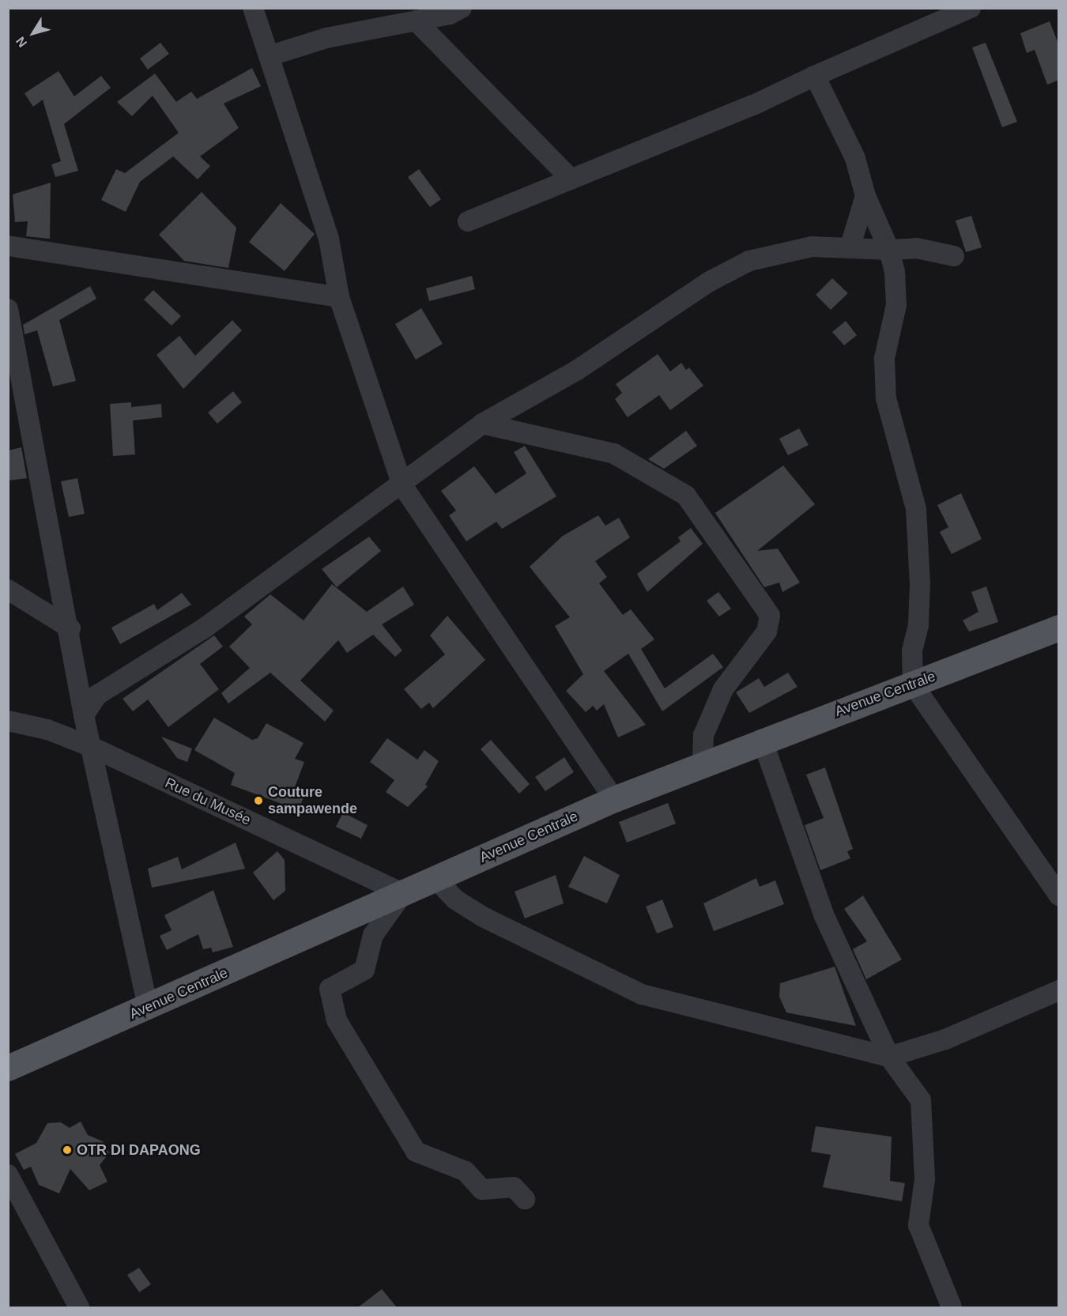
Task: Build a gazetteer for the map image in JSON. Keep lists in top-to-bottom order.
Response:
{
  "streets": {
    "main road": ["Avenue Centrale"],
    "street": ["Rue du Musée"]
  },
  "crossings": [
    ["Avenue Centrale", "Rue du Musée"]
  ],
  "places": ["Couture sampawende", "OTR DI DAPAONG"],
  "north": "bottom left"
}
